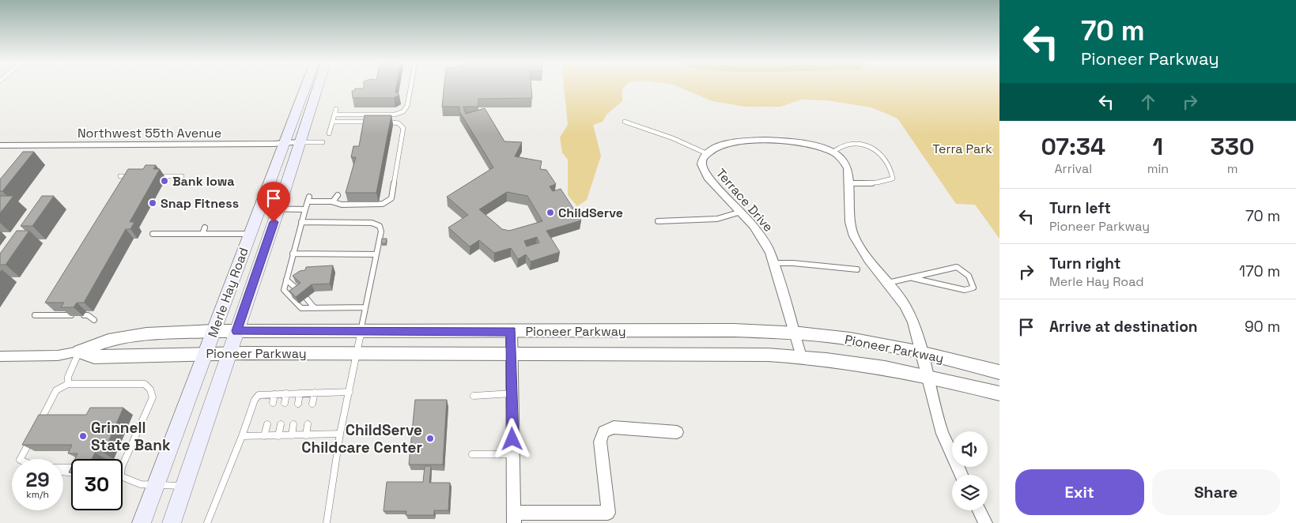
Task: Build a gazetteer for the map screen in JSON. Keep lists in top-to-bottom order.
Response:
{
  "streets": {
    "main road": ["Merle Hay Road"],
    "street": ["Northwest 55th Avenue", "Terrace Drive", "Pioneer Parkway"]
  },
  "crossings": [
    ["Northwest 55th Avenue", "Merle Hay Road"],
    ["Terrace Drive", "Pioneer Parkway"],
    ["Merle Hay Road", "Pioneer Parkway"]
  ],
  "parks": ["Terra Park"],
  "places": [
    "Bank Iowa",
    "Snap Fitness",
    "ChildServe",
    "Grinnell State Bank",
    "ChildServe Childcare Center"
  ],
  "page": {
    "turn": ["70 m", "Pioneer Parkway"],
    "eta": [
      "07:34",
      "Arrival",
      "1",
      "min",
      "330",
      "m"
    ],
    "list": [
      {
        "name": "Turn left",
        "note": "Pioneer Parkway",
        "value": "70 m"
      },
      {
        "name": "Turn right",
        "note": "Merle Hay Road",
        "value": "170 m"
      },
      {
        "name": "Arrive at destination",
        "value": "90 m"
      }
    ],
    "speed": "29 km/h",
    "limit": "30",
    "buttons": ["Exit", "Share"]
  }
}
